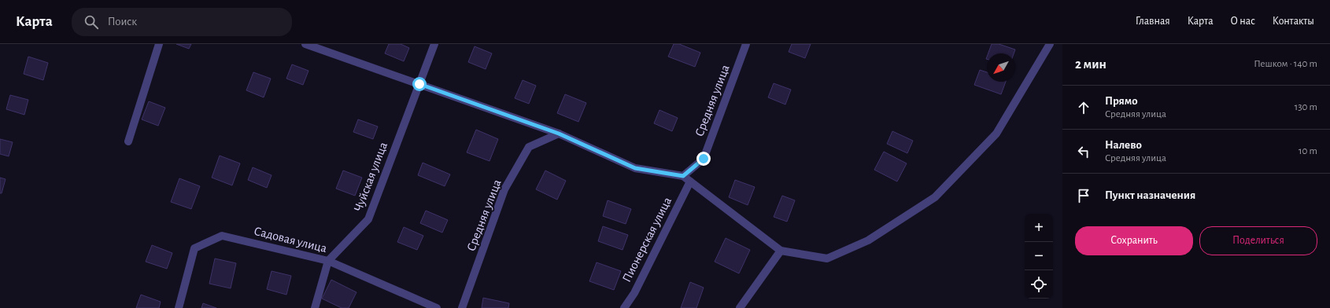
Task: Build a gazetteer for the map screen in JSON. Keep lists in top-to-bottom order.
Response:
{
  "streets": {
    "street": [
      "Средняя улица",
      "Чуйская улица",
      "Садовая улица",
      "Пионерская улица"
    ]
  },
  "crossings": [
    ["Чуйская улица", "Садовая улица"]
  ],
  "north": "bottom left",
  "page": {
    "header": "Карта",
    "search": "Поиск",
    "nav": [
      "Главная",
      "Карта",
      "О нас",
      "Контакты"
    ],
    "heading": ["2 мин", "Пешком · 140 m"],
    "list": [
      ["Прямо", "Средняя улица", "130 m"],
      ["Налево", "Средняя улица", "10 m"],
      "Пункт назначения"
    ],
    "map_buttons": ["+", "−"],
    "buttons": ["Сохранить", "Поделиться"]
  }
}
